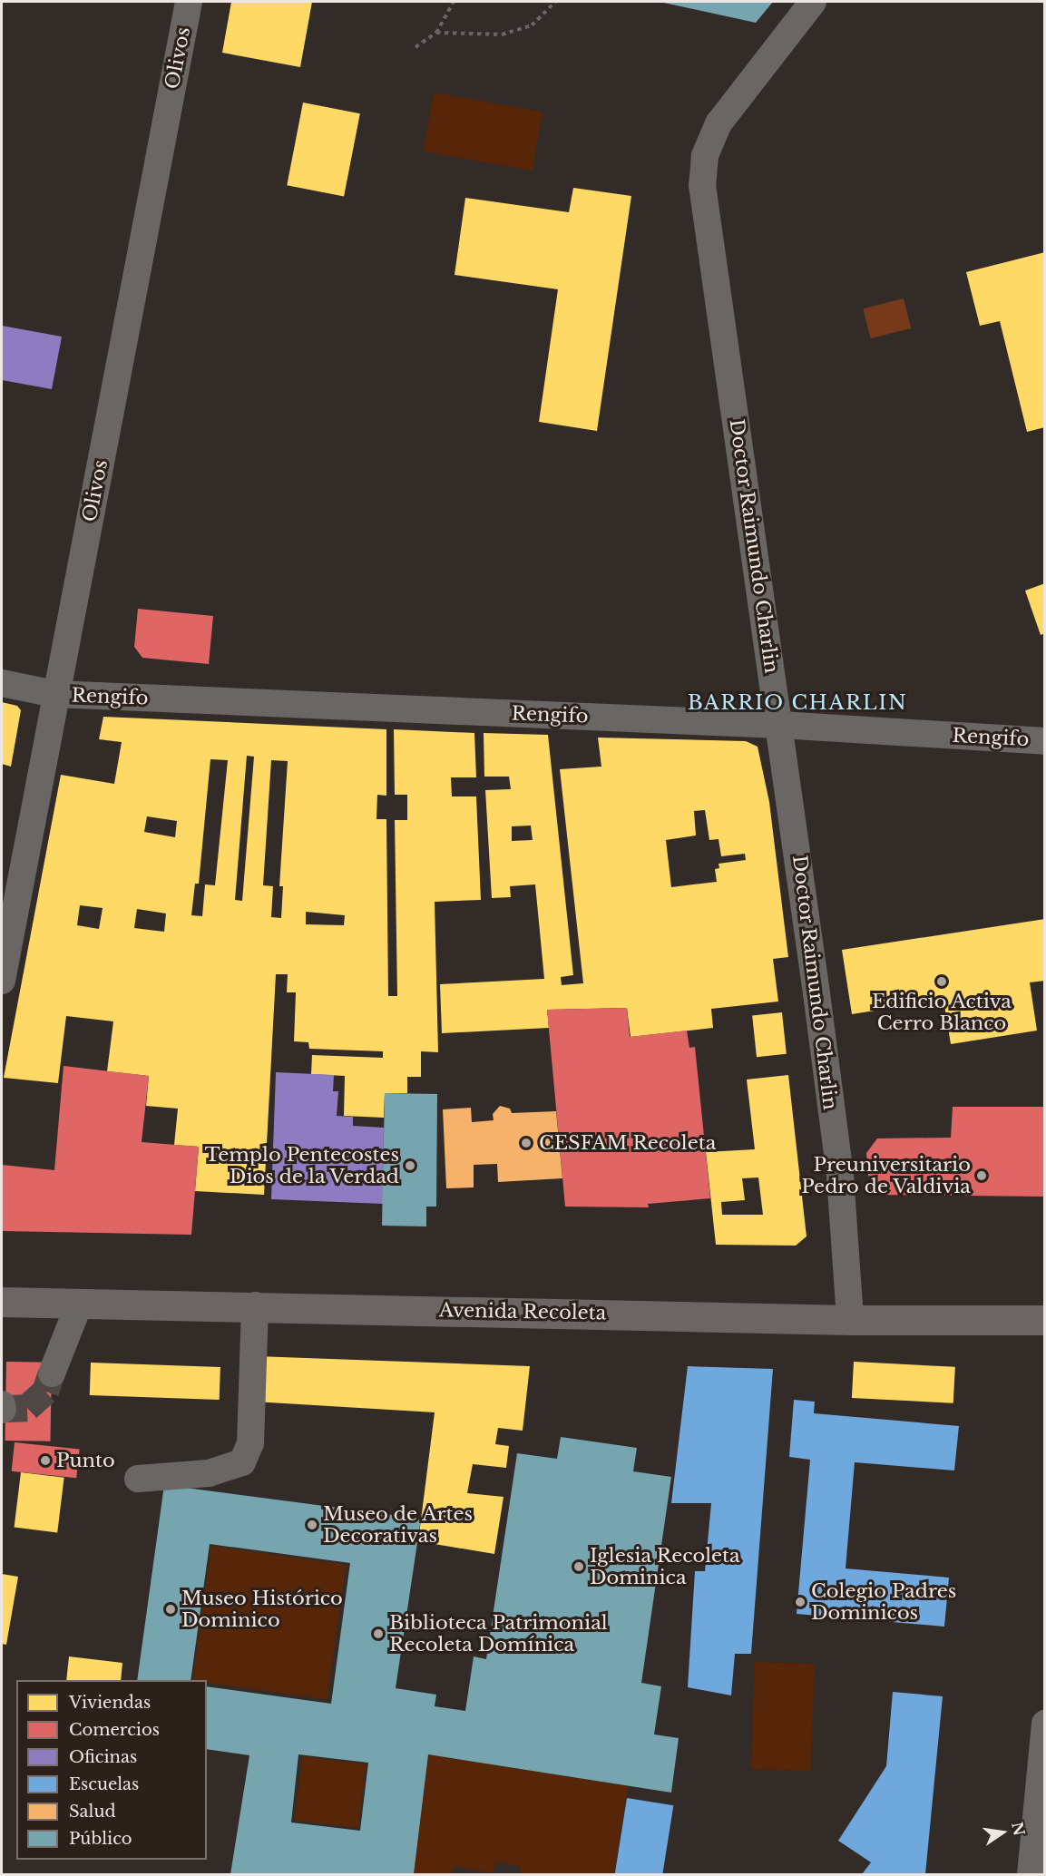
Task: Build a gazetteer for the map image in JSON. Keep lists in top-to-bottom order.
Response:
{
  "streets": {
    "main road": ["Avenida Recoleta"],
    "street": ["Olivos", "Doctor Raimundo Charlin", "Rengifo"]
  },
  "crossings": [
    ["Olivos", "Rengifo"],
    ["Doctor Raimundo Charlin", "Rengifo"],
    ["Doctor Raimundo Charlin", "Avenida Recoleta"]
  ],
  "districts": ["BARRIO CHARLIN"],
  "places": [
    "Edificio Activa Cerro Blanco",
    "CESFAM Recoleta",
    "Templo Pentecostes Dios de la Verdad",
    "Preuniversitario Pedro de Valdivia",
    "Punto",
    "Museo de Artes Decorativas",
    "Iglesia Recoleta Dominica",
    "Colegio Padres Dominicos",
    "Museo Histórico Dominico",
    "Biblioteca Patrimonial Recoleta Domínica"
  ],
  "legend": [
    "Viviendas",
    "Comercios",
    "Oficinas",
    "Escuelas",
    "Salud",
    "Público"
  ],
  "north": "right"
}
